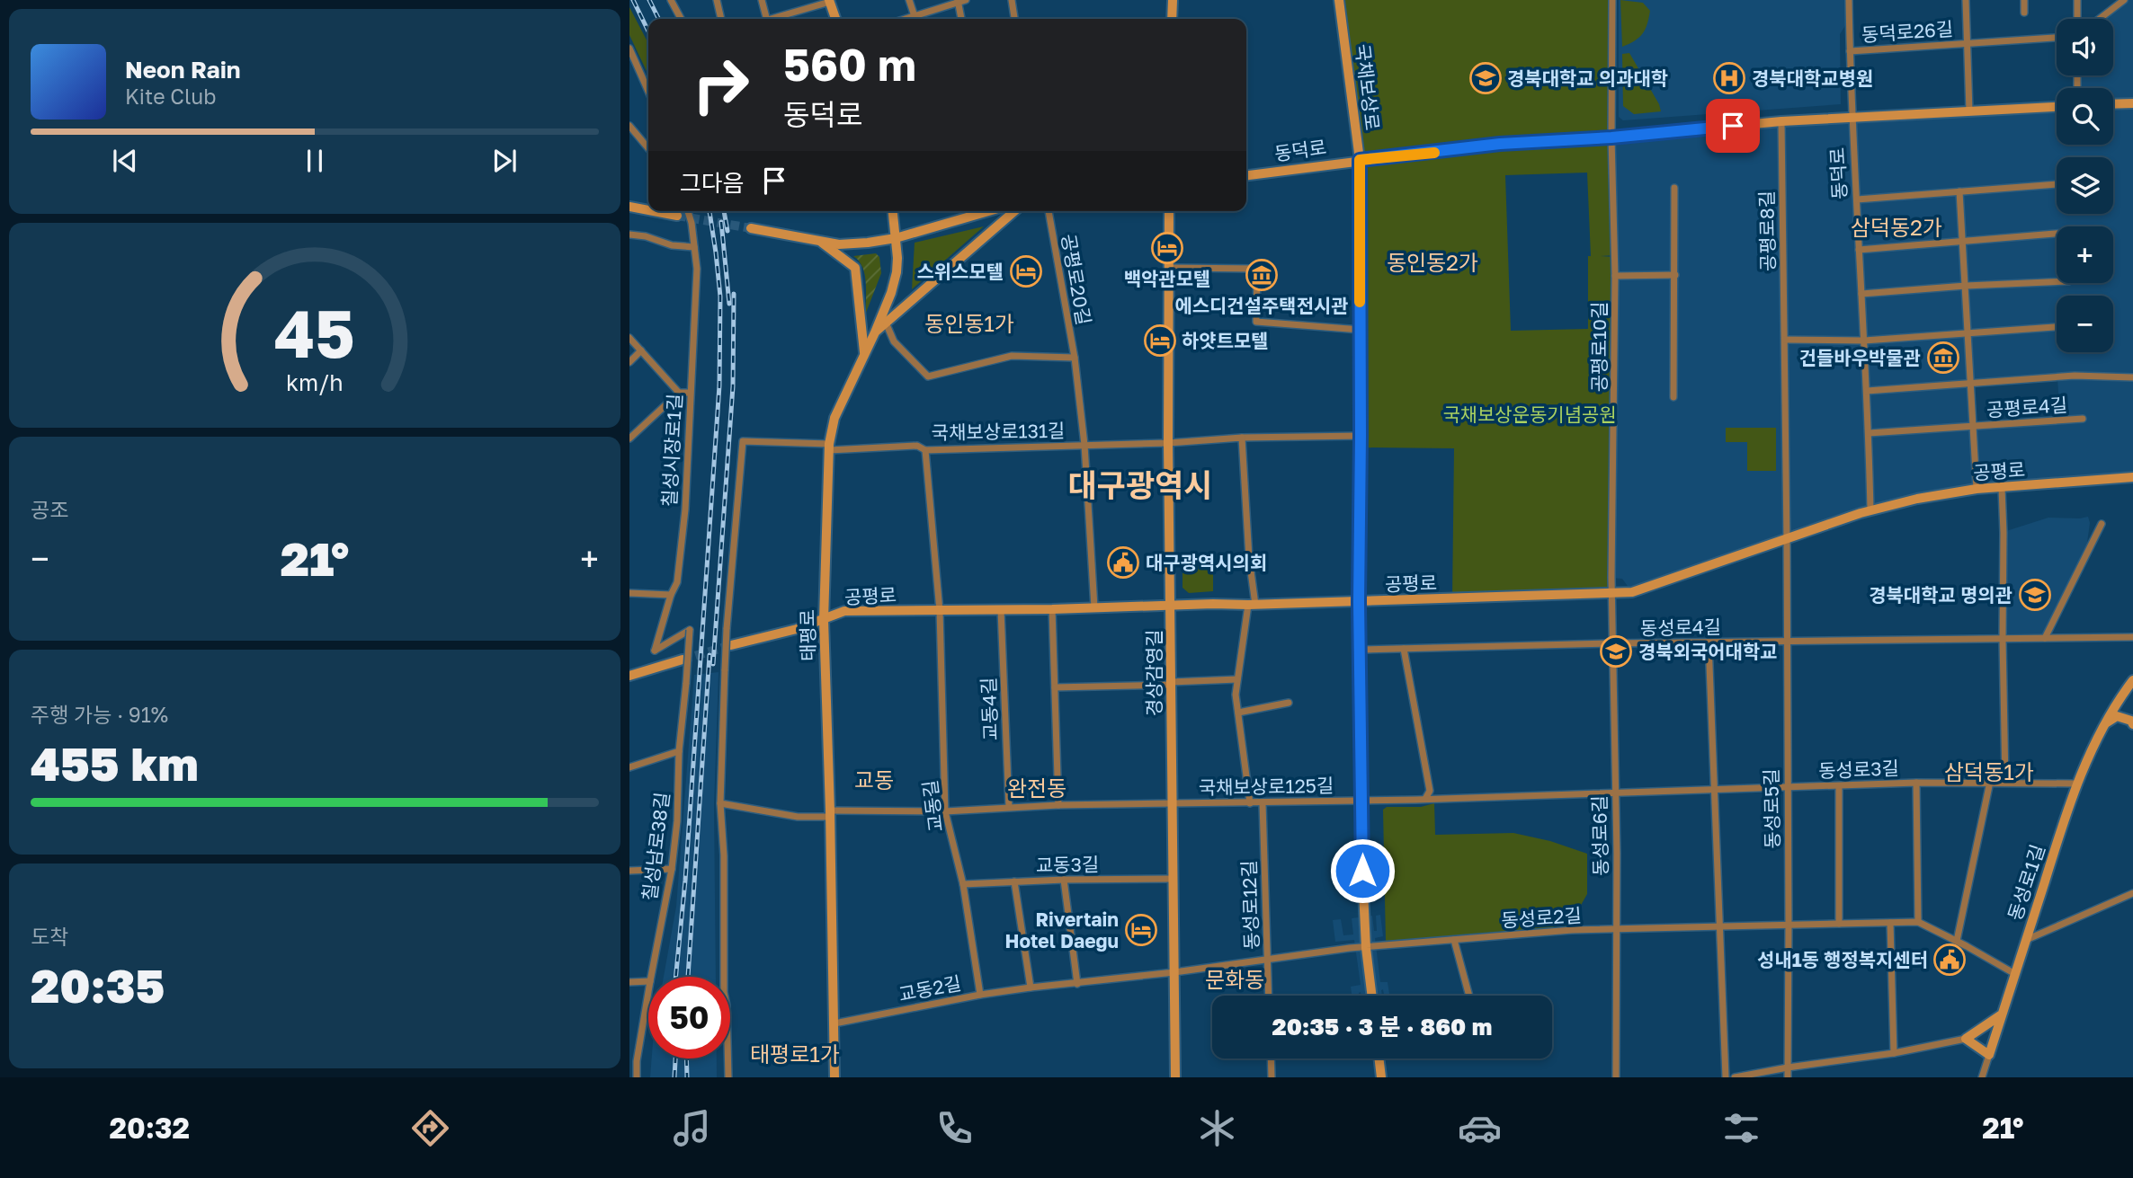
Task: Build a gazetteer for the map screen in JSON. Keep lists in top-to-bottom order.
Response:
{
  "streets": {
    "main road": [
      "국채보상로",
      "동덕로",
      "공평로",
      "태평로",
      "경상감영길",
      "동성로1길"
    ],
    "street": [
      "동덕로26길",
      "공평로8길",
      "공평로20길",
      "공평로10길",
      "공평로4길",
      "국채보상로131길",
      "칠성시장로1길",
      "동성로4길",
      "교동4길",
      "동성로3길",
      "국채보상로125길",
      "교동길",
      "동성로5길",
      "동성로6길",
      "칠성남로38길",
      "교동3길",
      "동성로12길",
      "동성로2길",
      "교동2길"
    ]
  },
  "crossings": [
    ["동덕로26길", "동덕로"],
    ["국채보상로", "동덕로"],
    ["국채보상로", "국채보상로131길"],
    ["국채보상로", "공평로"],
    ["국채보상로", "동성로4길"],
    ["국채보상로", "동성로3길"],
    ["국채보상로", "국채보상로125길"],
    ["국채보상로", "동성로2길"],
    ["동덕로", "공평로8길"],
    ["동덕로", "공평로10길"],
    ["공평로8길", "공평로"],
    ["공평로8길", "동성로5길"],
    ["공평로20길", "국채보상로131길"],
    ["공평로20길", "공평로"],
    ["공평로10길", "공평로"],
    ["공평로10길", "동성로6길"],
    ["공평로4길", "공평로"],
    ["국채보상로131길", "태평로"],
    ["국채보상로131길", "경상감영길"],
    ["칠성시장로1길", "칠성남로38길"],
    ["공평로", "태평로"],
    ["공평로", "경상감영길"],
    ["공평로", "교동4길"],
    ["공평로", "교동길"],
    ["공평로", "동성로5길"],
    ["공평로", "동성로6길"],
    ["동성로4길", "동성로5길"],
    ["동성로4길", "동성로6길"],
    ["태평로", "교동2길"],
    ["경상감영길", "국채보상로125길"],
    ["경상감영길", "교동3길"],
    ["경상감영길", "교동2길"],
    ["동성로3길", "국채보상로125길"],
    ["동성로3길", "동성로5길"],
    ["동성로3길", "동성로6길"],
    ["동성로3길", "동성로1길"],
    ["국채보상로125길", "동성로12길"],
    ["교동길", "교동3길"],
    ["교동길", "교동2길"],
    ["동성로5길", "동성로2길"],
    ["동성로6길", "동성로2길"],
    ["동성로1길", "동성로2길"],
    ["동성로12길", "동성로2길"],
    ["동성로12길", "교동2길"],
    ["동성로2길", "교동2길"]
  ],
  "districts": [
    "삼덕동2가",
    "동인동2가",
    "동인동1가",
    "대구광역시",
    "삼덕동1가",
    "교동",
    "완전동",
    "문화동",
    "태평로1가"
  ],
  "parks": ["국채보상운동기념공원"],
  "places": {
    "school or university": ["경북대학교 의과대학", "경북대학교 명의관", "경북외국어대학교"],
    "hospital": ["경북대학교병원"],
    "hotel": [
      "백악관모텔",
      "스위스모텔",
      "하얏트모텔",
      "Rivertain Hotel Daegu"
    ],
    "museum": ["에스디건설주택전시관", "건들바우박물관"],
    "public building": ["대구광역시의회", "성내1동 행정복지센터"]
  },
  "page": {
    "map_buttons": ["+", "−"],
    "turn": ["560 m", "동덕로"],
    "song": ["Neon Rain", "Kite Club"],
    "then": "그다음",
    "tile": [
      "공조",
      ["주행 가능 · 91%", "455 km"],
      ["도착", "20:35"]
    ],
    "heat": ["−", "21°", "+"],
    "limit": "50",
    "trip": "20:35 · 3 분 · 860 m",
    "tabs": ["20:32", "21°"],
    "gauge": ["45", "km/h"]
  }
}
